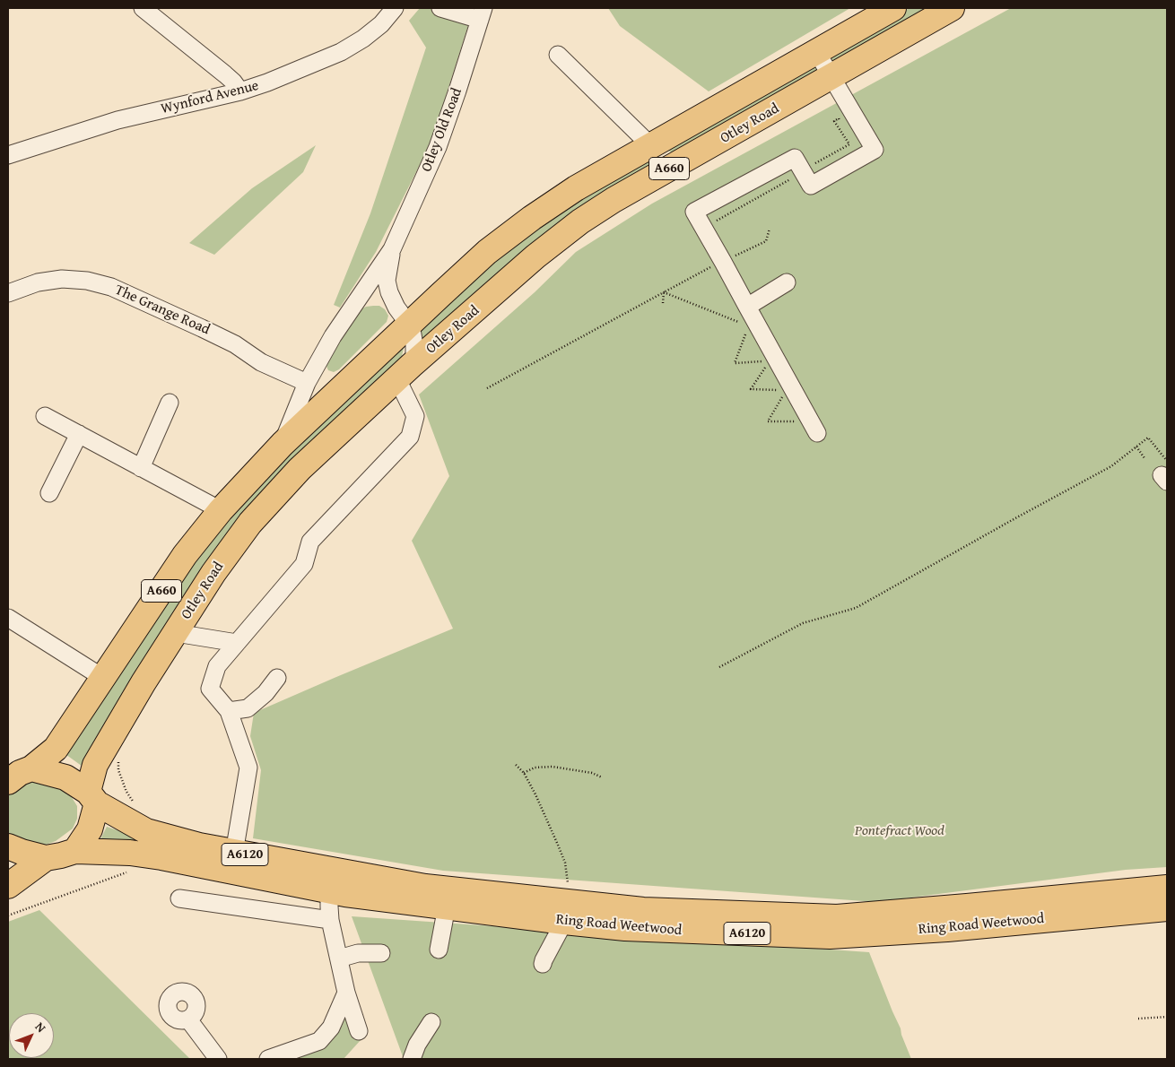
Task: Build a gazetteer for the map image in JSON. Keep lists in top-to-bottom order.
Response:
{
  "streets": {
    "highway": [
      "Otley Road",
      "A660",
      "A6120",
      "Ring Road Weetwood"
    ],
    "street": ["Wynford Avenue", "Otley Old Road", "The Grange Road"]
  },
  "crossings": [
    ["Otley Road", "Otley Old Road"],
    ["Otley Road", "A6120"],
    ["Otley Road", "Ring Road Weetwood"],
    ["Otley Old Road", "The Grange Road"],
    ["A6120", "Ring Road Weetwood"]
  ],
  "parks": ["Pontefract Wood"],
  "north": "top right"
}
